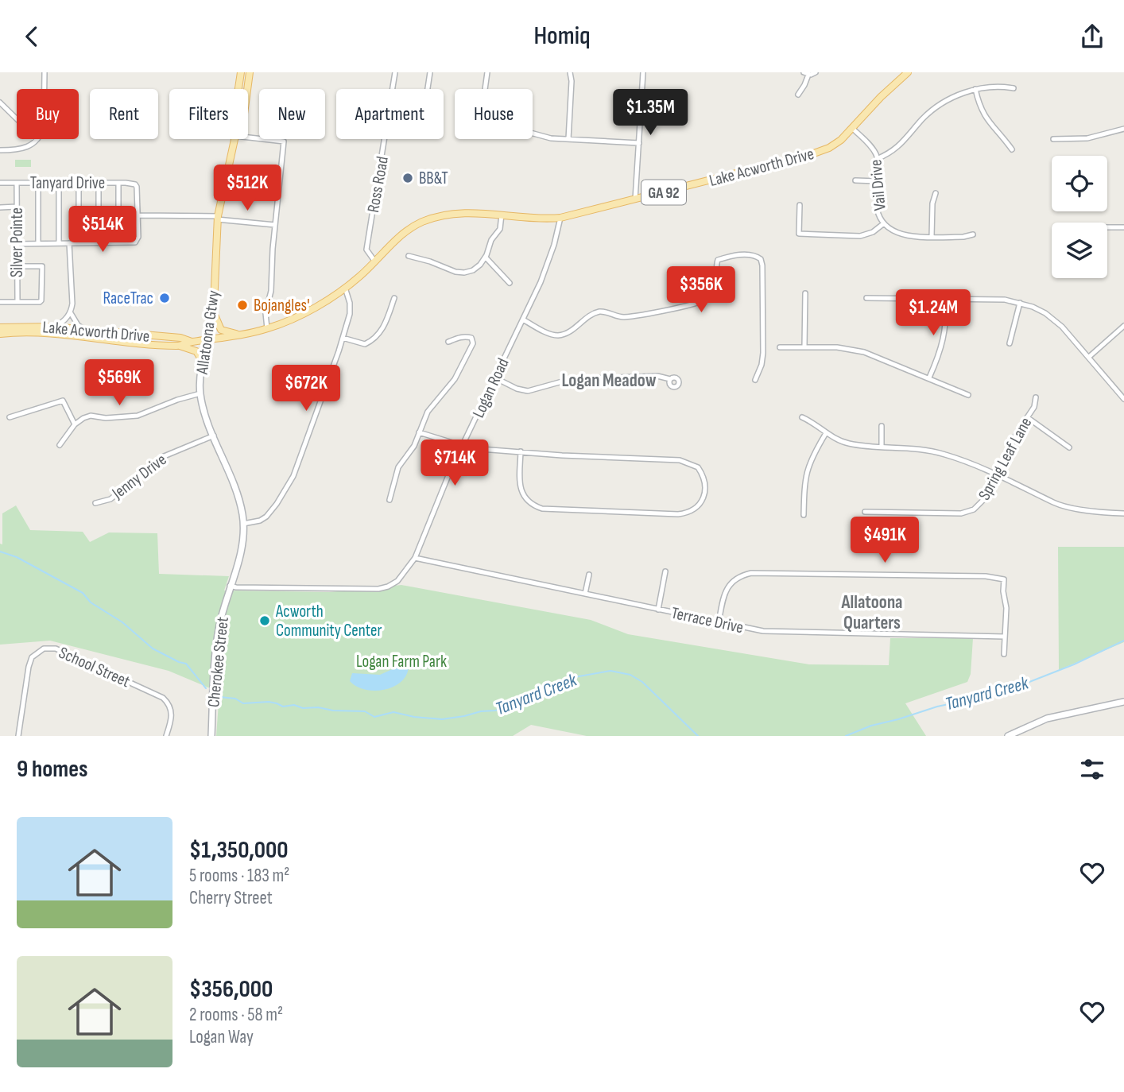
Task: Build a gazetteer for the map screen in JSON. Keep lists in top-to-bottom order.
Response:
{
  "streets": {
    "main road": ["Lake Acworth Drive", "GA 92", "Allatoona Gtwy"],
    "street": [
      "Tanyard Drive",
      "Ross Road",
      "Vail Drive",
      "Silver Pointe",
      "Logan Road",
      "Spring Leaf Lane",
      "Jenny Drive",
      "Terrace Drive",
      "Cherokee Street",
      "School Street"
    ]
  },
  "crossings": [
    ["Lake Acworth Drive", "Ross Road"],
    ["Lake Acworth Drive", "Vail Drive"],
    ["Lake Acworth Drive", "Allatoona Gtwy"],
    ["Lake Acworth Drive", "Logan Road"],
    ["Tanyard Drive", "Silver Pointe"],
    ["Allatoona Gtwy", "Jenny Drive"],
    ["Allatoona Gtwy", "Cherokee Street"],
    ["Logan Road", "Terrace Drive"],
    ["Logan Road", "Cherokee Street"]
  ],
  "districts": ["Logan Meadow", "Allatoona Quarters"],
  "water": ["Tanyard Creek"],
  "parks": ["Logan Farm Park"],
  "places": [
    "BB&T",
    "RaceTrac",
    "Bojangles'",
    "Acworth Community Center"
  ],
  "page": {
    "header": "Homiq",
    "price": [
      "$1.35M",
      "$512K",
      "$514K",
      "$356K",
      "$1.24M",
      "$569K",
      "$672K",
      "$714K",
      "$491K"
    ],
    "chip": [
      "Buy",
      "Rent",
      "Filters",
      "New",
      "Apartment",
      "House"
    ],
    "heading": "9 homes",
    "list": [
      {
        "name": "$1,350,000",
        "note": "5 rooms · 183 m² · Cherry Street"
      },
      {
        "name": "$356,000",
        "note": "2 rooms · 58 m² · Logan Way"
      }
    ]
  }
}
